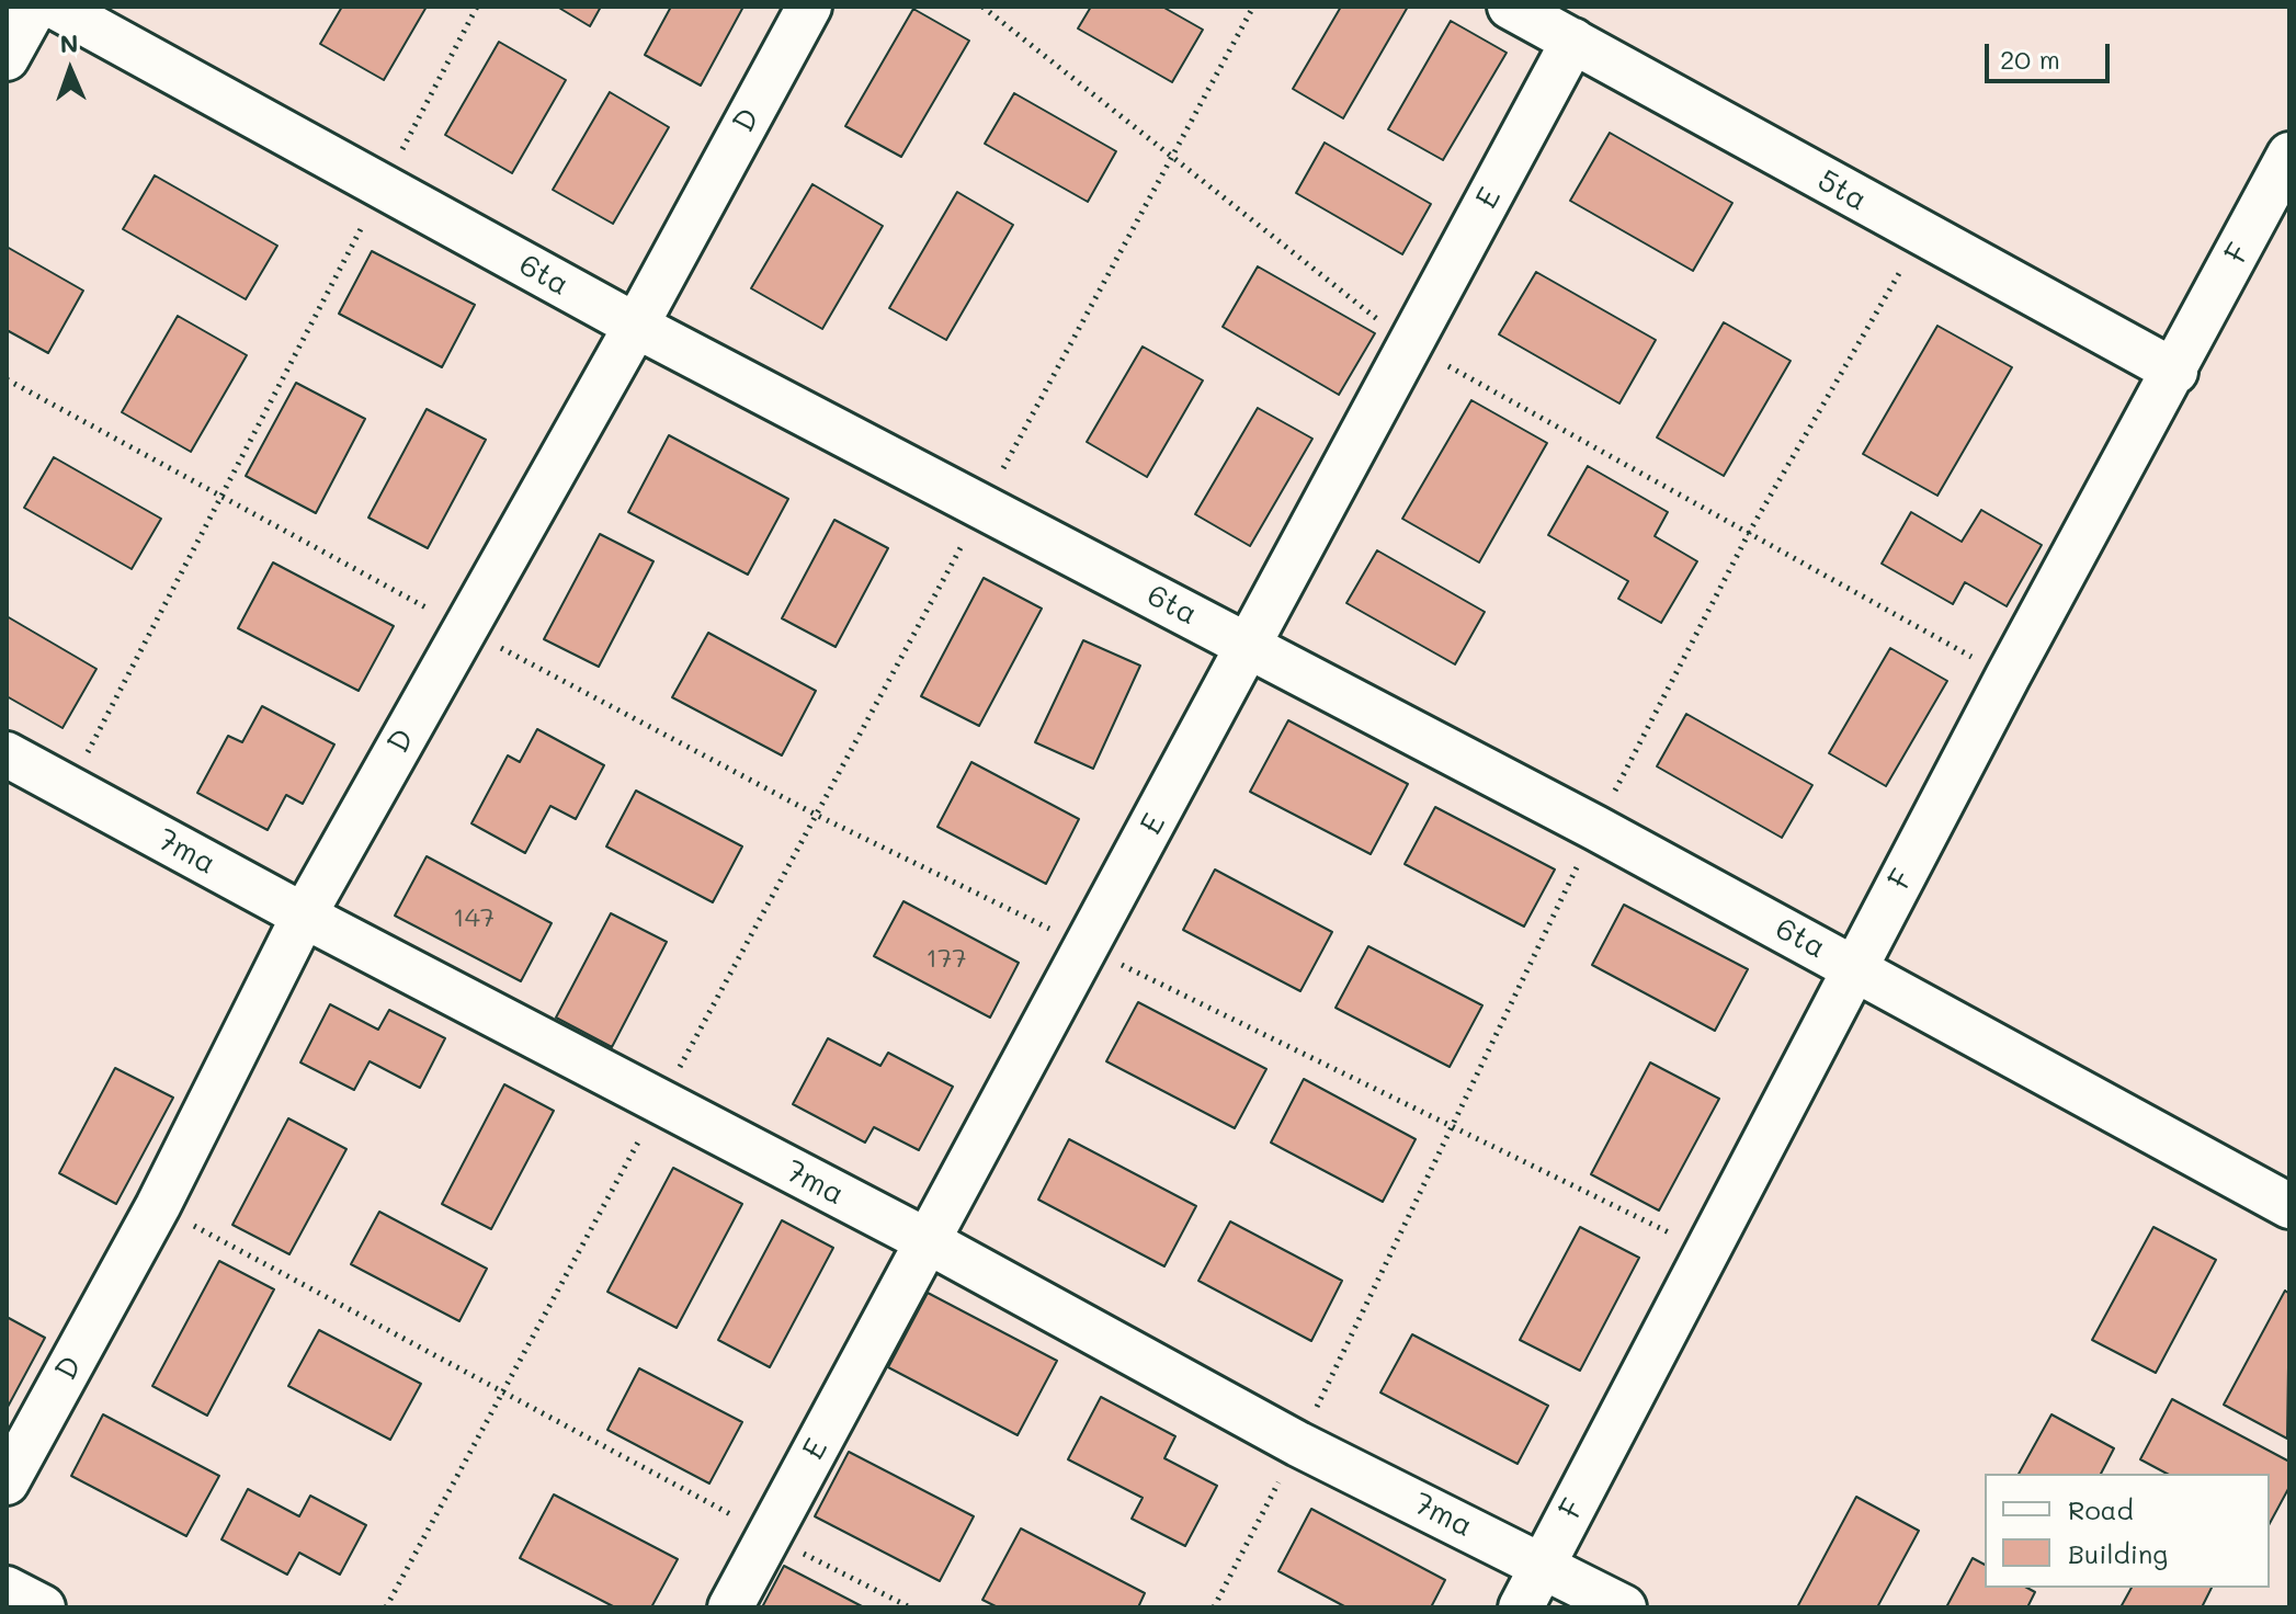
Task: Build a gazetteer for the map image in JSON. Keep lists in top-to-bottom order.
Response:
{
  "streets": {
    "street": [
      "D",
      "5ta",
      "E",
      "F",
      "6ta",
      "7ma"
    ]
  },
  "crossings": [
    ["D", "6ta"],
    ["D", "7ma"],
    ["5ta", "E"],
    ["5ta", "F"],
    ["E", "6ta"],
    ["E", "7ma"],
    ["F", "6ta"],
    ["F", "7ma"]
  ],
  "house_numbers": ["147", "177"],
  "legend": ["Road", "Building"],
  "scale_bar": "20 m",
  "north": "top"
}
